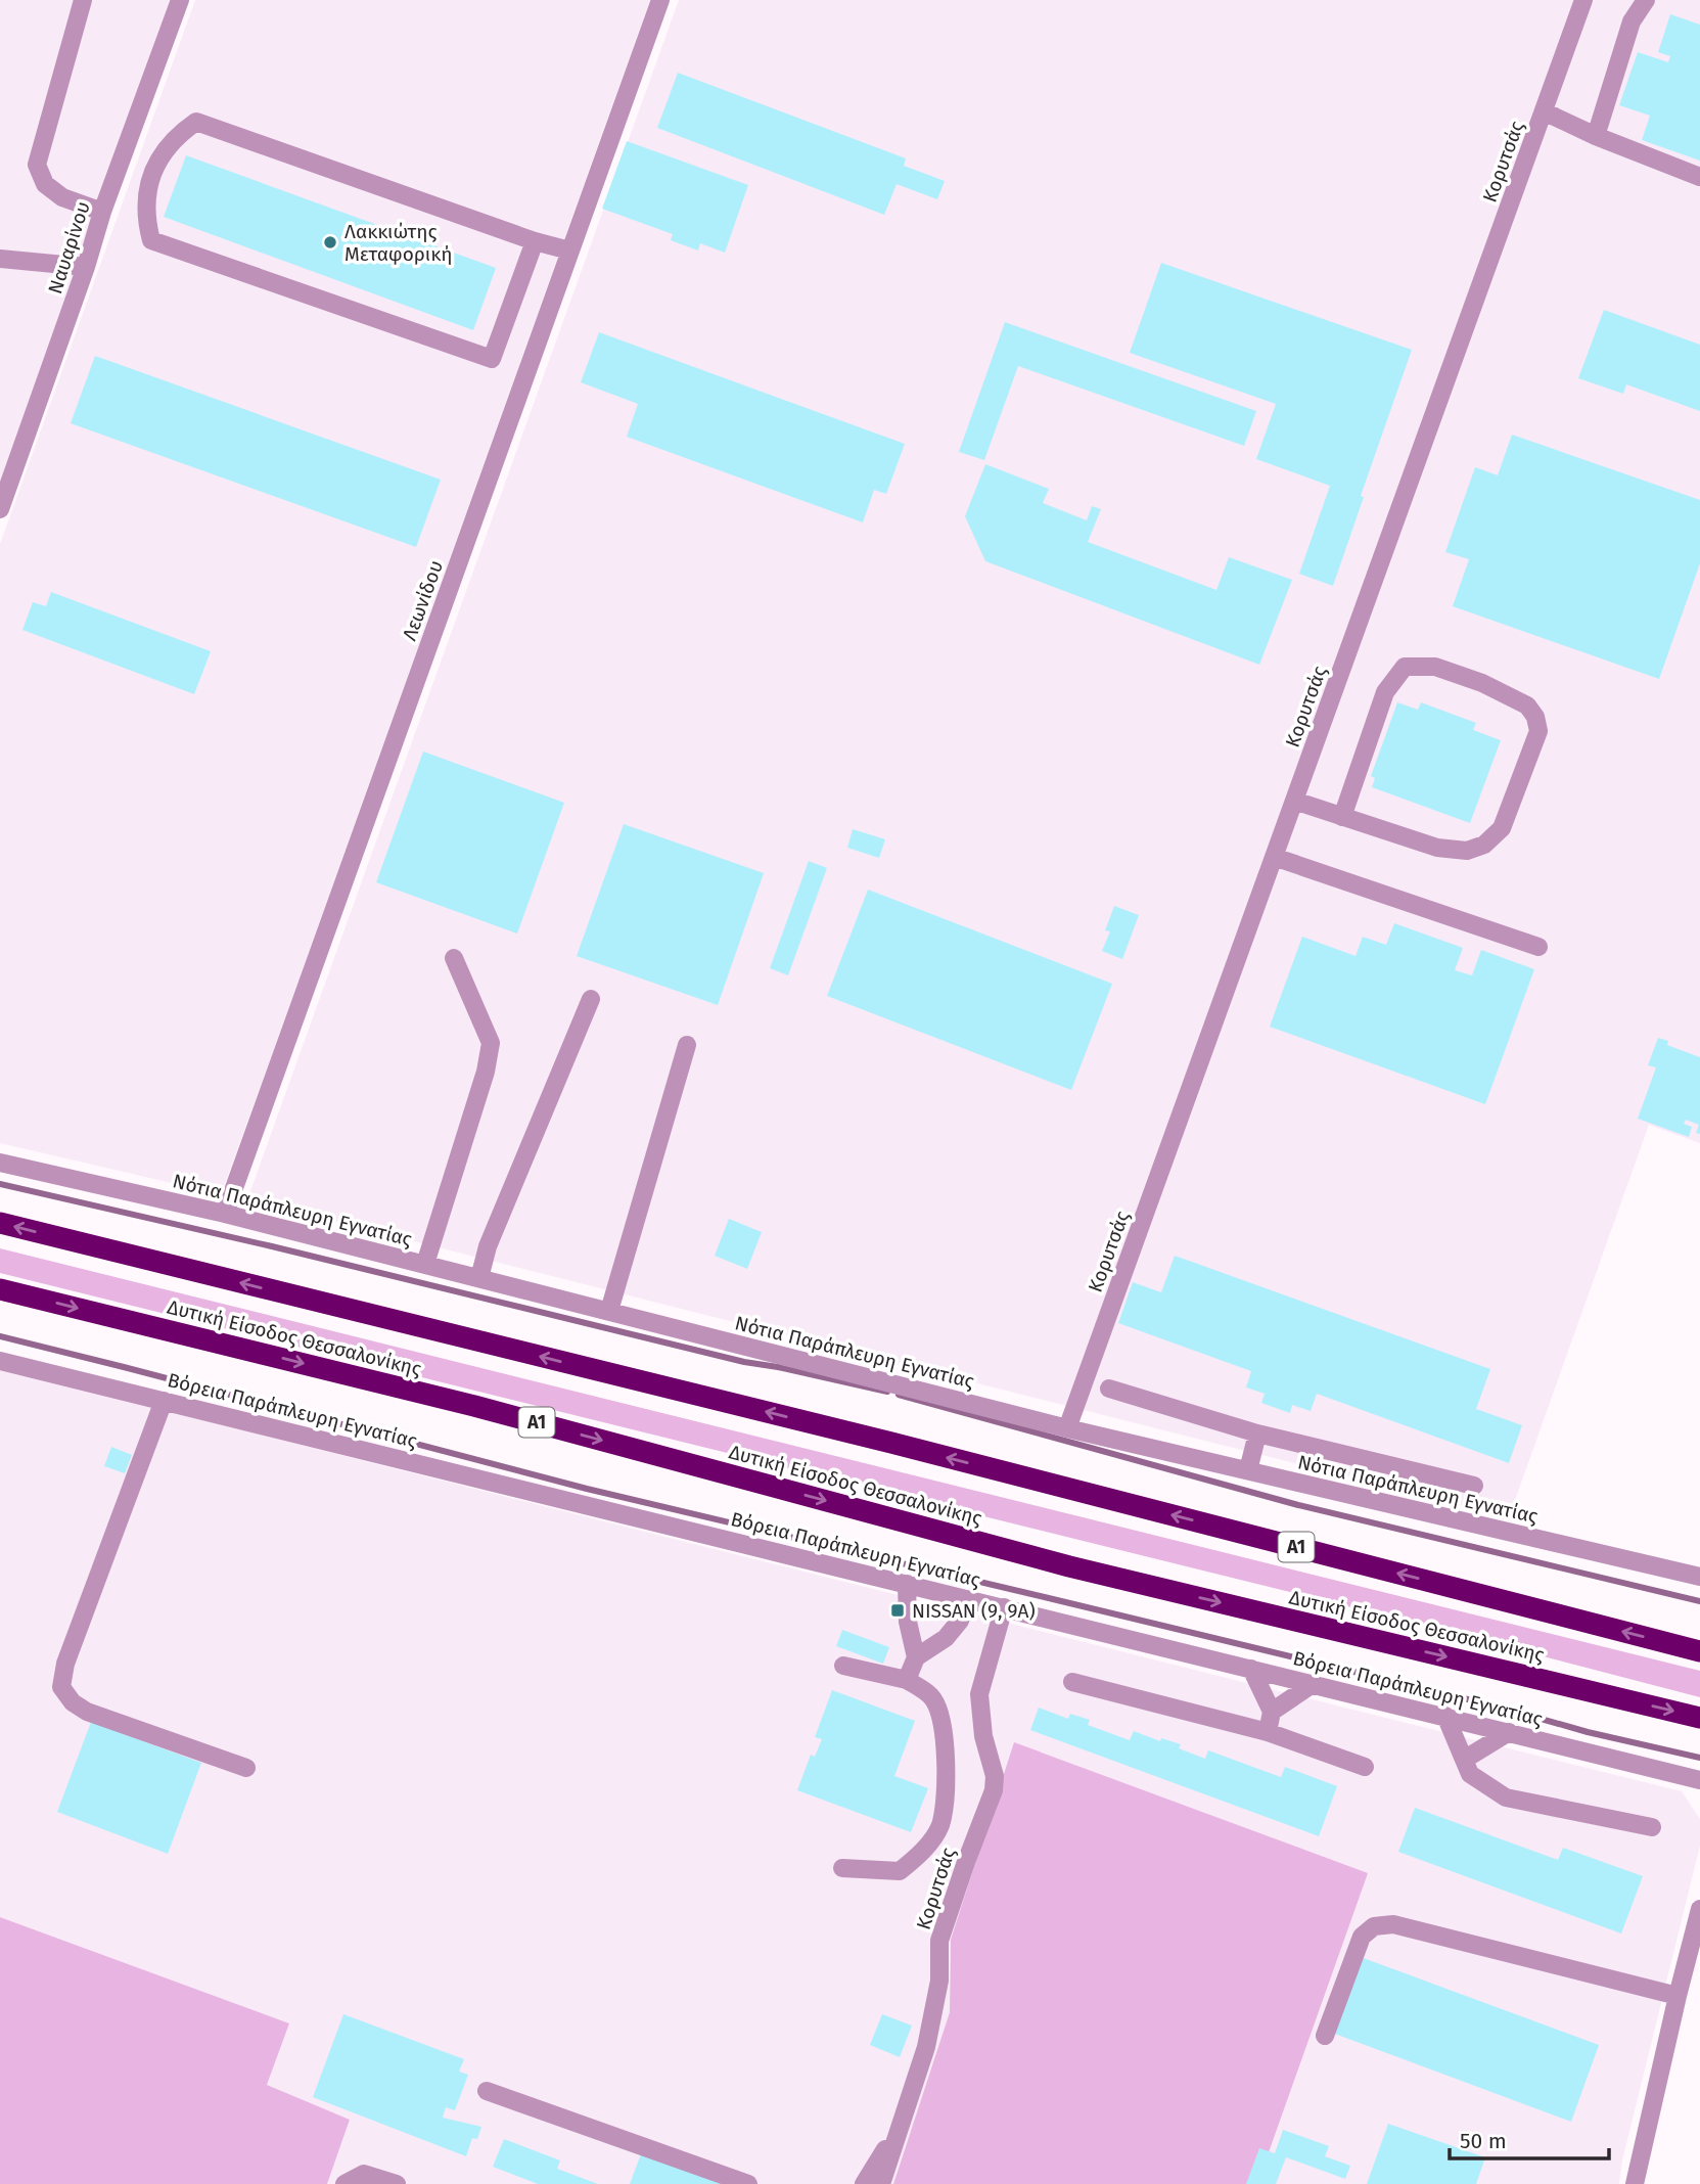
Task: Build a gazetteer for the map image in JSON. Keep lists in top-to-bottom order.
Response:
{
  "streets": {
    "highway": ["Δυτική Είσοδος Θεσσαλονίκης", "Α1"],
    "street": [
      "Κορυτσάς",
      "Ναυαρίνου",
      "Λεωνίδου",
      "Νότια Παράπλευρη Εγνατίας",
      "Βόρεια Παράπλευρη Εγνατίας"
    ]
  },
  "crossings": [
    ["Κορυτσάς", "Νότια Παράπλευρη Εγνατίας"],
    ["Κορυτσάς", "Βόρεια Παράπλευρη Εγνατίας"],
    ["Λεωνίδου", "Νότια Παράπλευρη Εγνατίας"]
  ],
  "places": {
    "other": ["Λακκιώτης Μεταφορική"],
    "transit": ["NISSAN (9, 9Α)"]
  },
  "scale_bar": "50 m"
}
